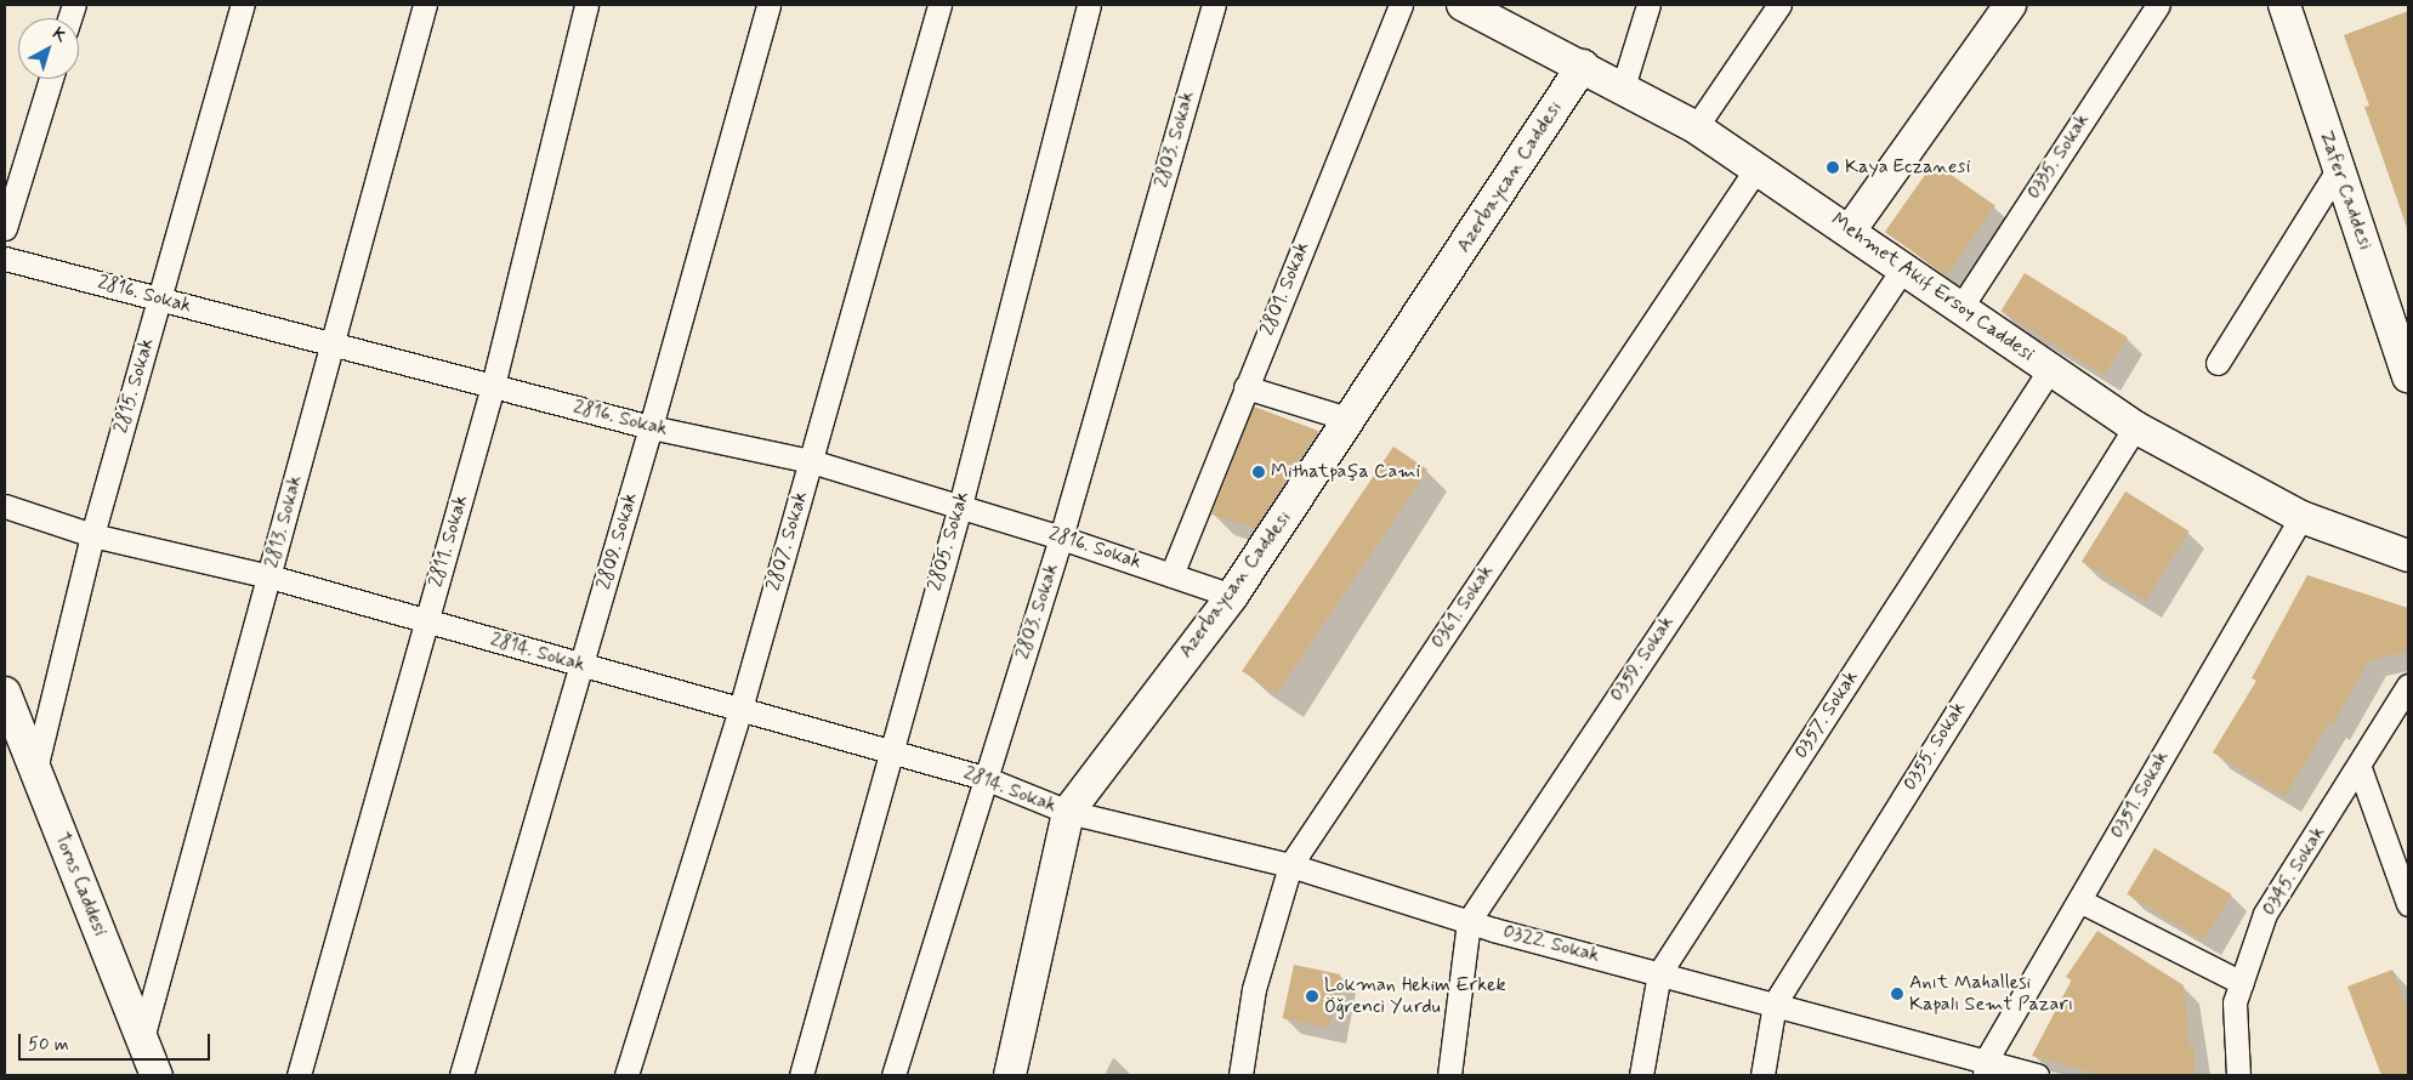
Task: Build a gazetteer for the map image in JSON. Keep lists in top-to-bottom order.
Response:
{
  "streets": {
    "street": [
      "2803. Sokak",
      "0335. Sokak",
      "Azerbaycan Caddesi",
      "Zafer Caddesi",
      "Mehmet Akif Ersoy Caddesi",
      "2801. Sokak",
      "2816. Sokak",
      "2815. Sokak",
      "2813. Sokak",
      "2811. Sokak",
      "2809. Sokak",
      "2807. Sokak",
      "2805. Sokak",
      "0361. Sokak",
      "2814. Sokak",
      "0359. Sokak",
      "0357. Sokak",
      "0355. Sokak",
      "0351. Sokak",
      "0345. Sokak",
      "Toros Caddesi",
      "0322. Sokak"
    ]
  },
  "crossings": [
    ["2803. Sokak", "2816. Sokak"],
    ["2803. Sokak", "2814. Sokak"],
    ["0335. Sokak", "Mehmet Akif Ersoy Caddesi"],
    ["Azerbaycan Caddesi", "Mehmet Akif Ersoy Caddesi"],
    ["Azerbaycan Caddesi", "2816. Sokak"],
    ["Azerbaycan Caddesi", "2814. Sokak"],
    ["Azerbaycan Caddesi", "0322. Sokak"],
    ["Mehmet Akif Ersoy Caddesi", "0361. Sokak"],
    ["Mehmet Akif Ersoy Caddesi", "0359. Sokak"],
    ["Mehmet Akif Ersoy Caddesi", "0357. Sokak"],
    ["Mehmet Akif Ersoy Caddesi", "0355. Sokak"],
    ["Mehmet Akif Ersoy Caddesi", "0351. Sokak"],
    ["2801. Sokak", "2816. Sokak"],
    ["2816. Sokak", "2815. Sokak"],
    ["2816. Sokak", "2813. Sokak"],
    ["2816. Sokak", "2811. Sokak"],
    ["2816. Sokak", "2809. Sokak"],
    ["2816. Sokak", "2807. Sokak"],
    ["2816. Sokak", "2805. Sokak"],
    ["2815. Sokak", "2814. Sokak"],
    ["2815. Sokak", "Toros Caddesi"],
    ["2813. Sokak", "2814. Sokak"],
    ["2813. Sokak", "Toros Caddesi"],
    ["2811. Sokak", "2814. Sokak"],
    ["2809. Sokak", "2814. Sokak"],
    ["2807. Sokak", "2814. Sokak"],
    ["2805. Sokak", "2814. Sokak"],
    ["0361. Sokak", "0322. Sokak"],
    ["2814. Sokak", "0322. Sokak"],
    ["0359. Sokak", "0322. Sokak"],
    ["0357. Sokak", "0322. Sokak"],
    ["0355. Sokak", "0322. Sokak"],
    ["0351. Sokak", "0322. Sokak"]
  ],
  "places": [
    "Kaya Eczanesi",
    "Mithatpaşa Cami",
    "Anıt Mahallesi Kapalı Semt Pazarı",
    "Lokman Hekim Erkek Öğrenci Yurdu"
  ],
  "scale_bar": "50 m",
  "north": "top right"
}
